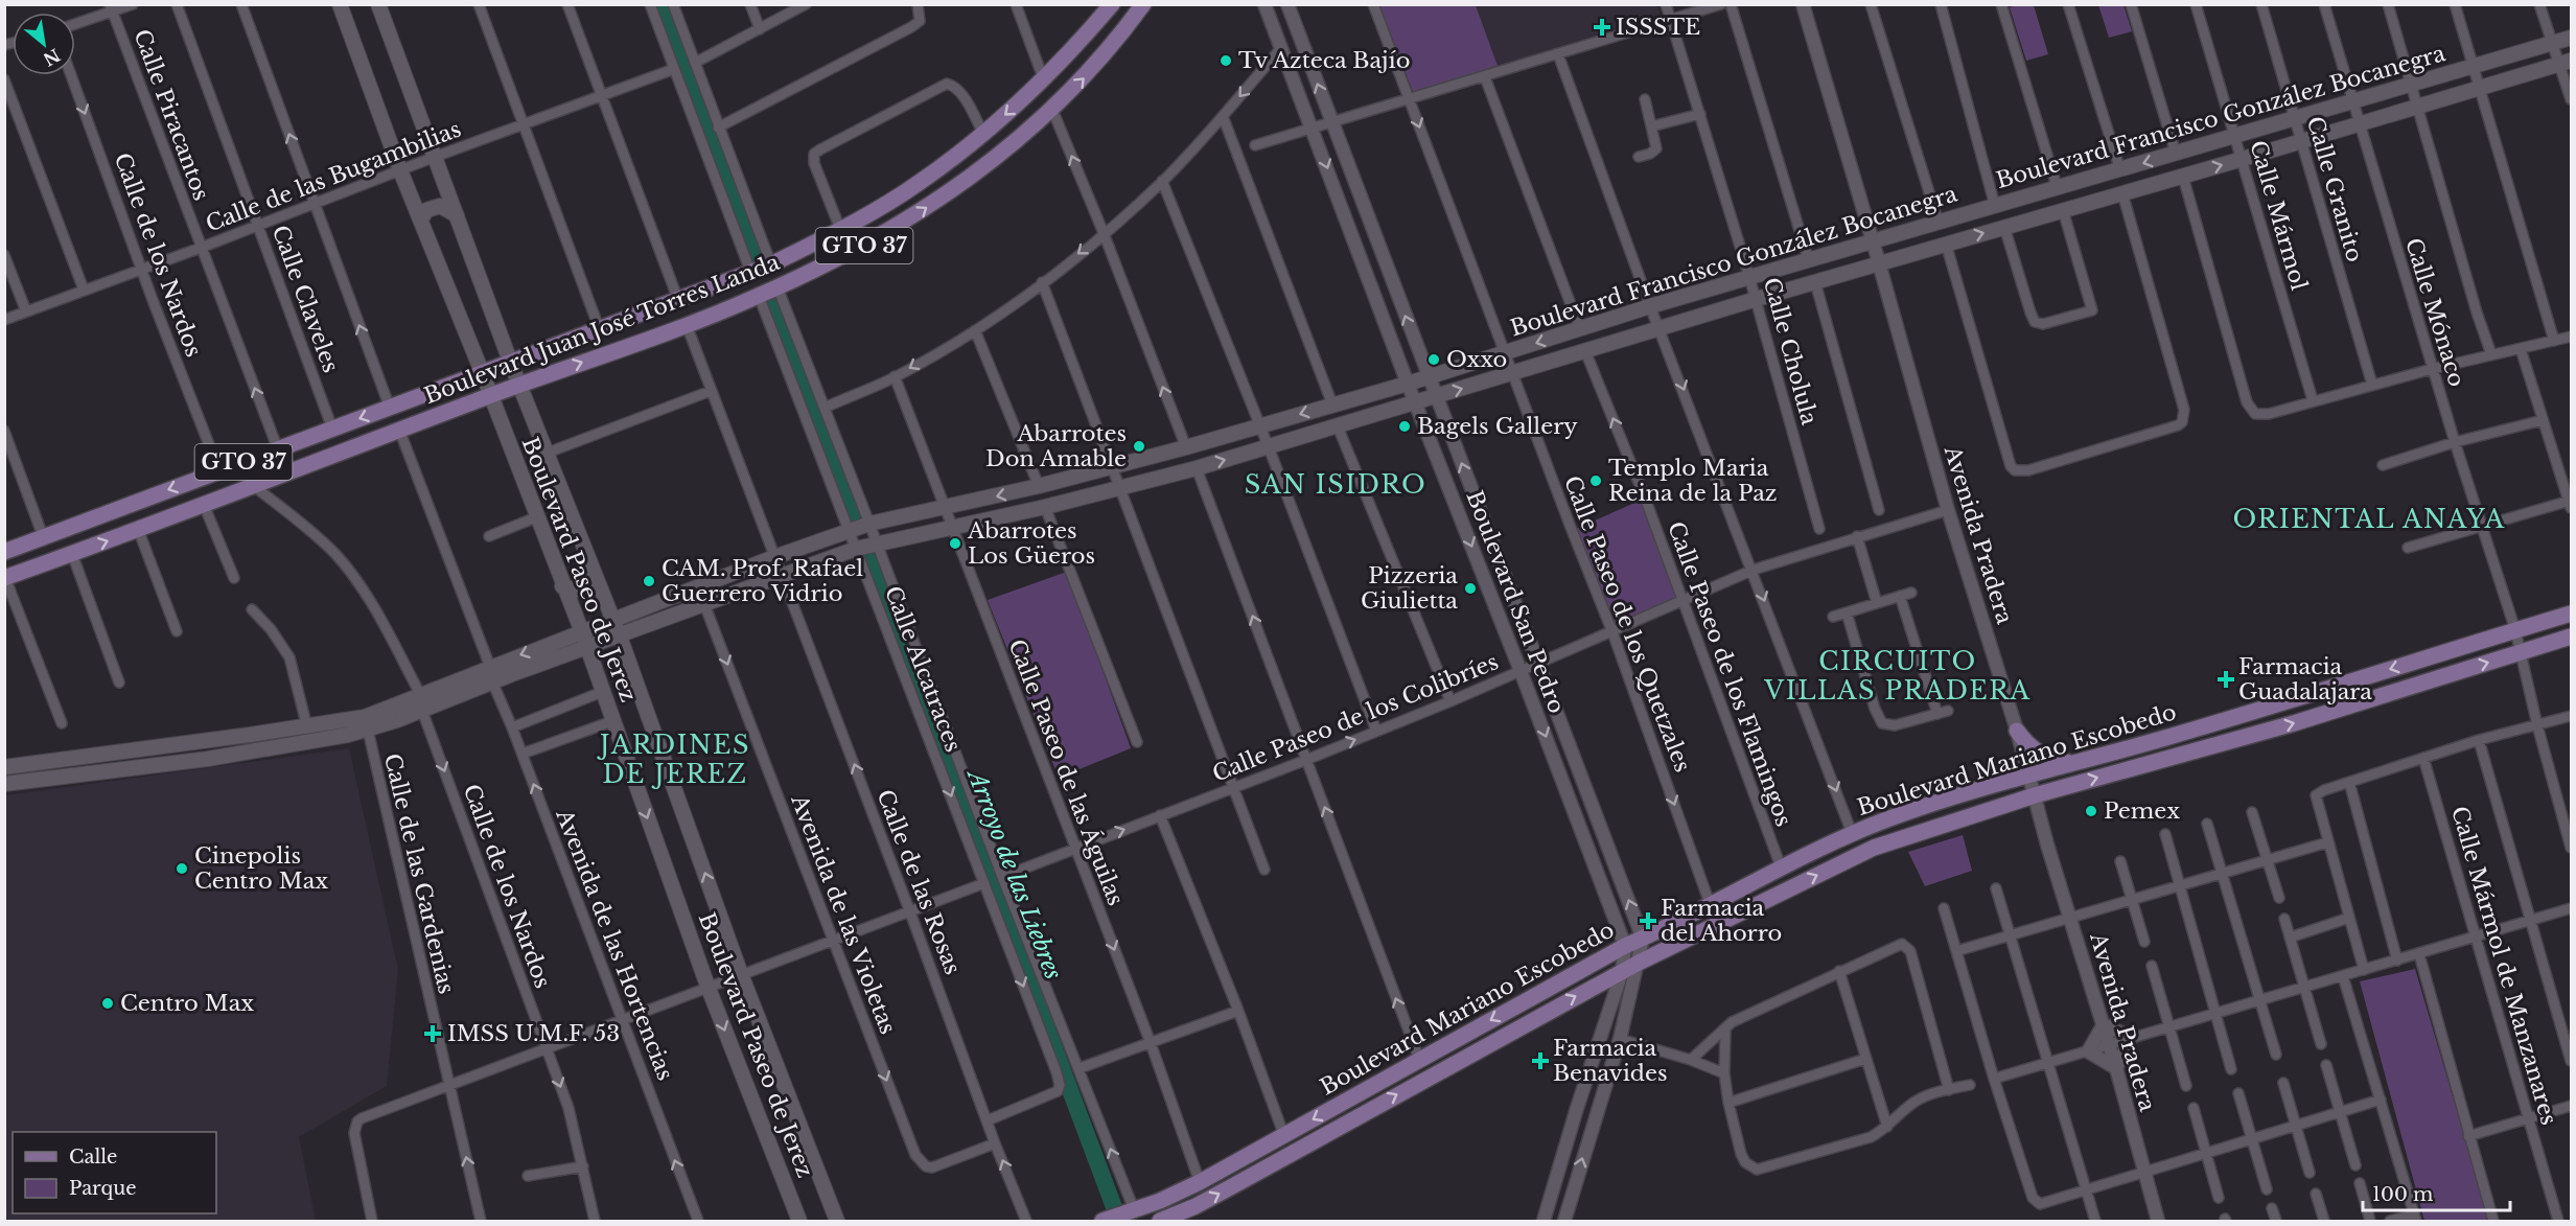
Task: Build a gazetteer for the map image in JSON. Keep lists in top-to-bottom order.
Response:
{
  "streets": {
    "main road": [
      "Boulevard Francisco González Bocanegra",
      "GTO 37",
      "Boulevard Juan José Torres Landa",
      "Boulevard Paseo de Jerez",
      "Boulevard Mariano Escobedo"
    ],
    "street": [
      "Calle Piracantos",
      "Calle de las Bugambilias",
      "Calle Granito",
      "Calle Mármol",
      "Calle de los Nardos",
      "Calle Claveles",
      "Calle Mónaco",
      "Calle Cholula",
      "Avenida Pradera",
      "Boulevard San Pedro",
      "Calle Paseo de los Quetzales",
      "Calle Alcatraces",
      "Calle Paseo de los Flamingos",
      "Calle Paseo de los Colibríes",
      "Calle Paseo de las Águilas",
      "Calle de las Gardenias",
      "Calle de las Rosas",
      "Avenida de las Violetas",
      "Avenida de las Hortencias",
      "Calle Mármol de Manzanares"
    ]
  },
  "crossings": [
    ["Calle Piracantos", "Calle de las Bugambilias"],
    ["Calle Piracantos", "Boulevard Juan José Torres Landa"],
    ["Boulevard Francisco González Bocanegra", "Calle Granito"],
    ["Boulevard Francisco González Bocanegra", "Calle Mármol"],
    ["Boulevard Francisco González Bocanegra", "Calle de los Nardos"],
    ["Boulevard Francisco González Bocanegra", "Calle Mónaco"],
    ["Boulevard Francisco González Bocanegra", "Calle Cholula"],
    ["Boulevard Francisco González Bocanegra", "Avenida Pradera"],
    ["Boulevard Francisco González Bocanegra", "Boulevard Paseo de Jerez"],
    ["Boulevard Francisco González Bocanegra", "Boulevard San Pedro"],
    ["Boulevard Francisco González Bocanegra", "Calle Paseo de los Quetzales"],
    ["Boulevard Francisco González Bocanegra", "Calle Alcatraces"],
    ["Boulevard Francisco González Bocanegra", "Calle Paseo de los Flamingos"],
    ["Boulevard Francisco González Bocanegra", "Calle Paseo de las Águilas"],
    ["Boulevard Francisco González Bocanegra", "Calle de las Gardenias"],
    ["Boulevard Francisco González Bocanegra", "Calle de las Rosas"],
    ["Boulevard Francisco González Bocanegra", "Avenida de las Violetas"],
    ["Boulevard Francisco González Bocanegra", "Avenida de las Hortencias"],
    ["Calle de las Bugambilias", "Calle de los Nardos"],
    ["Calle de las Bugambilias", "Calle Claveles"],
    ["Calle de las Bugambilias", "Boulevard Paseo de Jerez"],
    ["Calle de los Nardos", "Boulevard Juan José Torres Landa"],
    ["Calle Claveles", "Boulevard Juan José Torres Landa"],
    ["Calle Mónaco", "Boulevard Mariano Escobedo"],
    ["Boulevard Juan José Torres Landa", "Boulevard Paseo de Jerez"],
    ["Boulevard Juan José Torres Landa", "Calle Alcatraces"],
    ["Boulevard Juan José Torres Landa", "Calle de las Rosas"],
    ["Avenida Pradera", "Calle Paseo de los Colibríes"],
    ["Avenida Pradera", "Boulevard Mariano Escobedo"],
    ["Boulevard San Pedro", "Calle Paseo de los Colibríes"],
    ["Boulevard San Pedro", "Boulevard Mariano Escobedo"],
    ["Calle Paseo de los Quetzales", "Calle Paseo de los Colibríes"],
    ["Calle Paseo de los Quetzales", "Boulevard Mariano Escobedo"],
    ["Calle Alcatraces", "Calle de las Rosas"],
    ["Calle Paseo de los Flamingos", "Calle Paseo de los Colibríes"],
    ["Calle Paseo de los Flamingos", "Boulevard Mariano Escobedo"],
    ["Calle Paseo de los Colibríes", "Calle Paseo de las Águilas"],
    ["Boulevard Mariano Escobedo", "Calle Paseo de las Águilas"],
    ["Calle de las Rosas", "Avenida de las Violetas"]
  ],
  "one_way": [
    "Calle Piracantos",
    "Calle de los Nardos",
    "Calle de las Rosas",
    "Avenida de las Violetas",
    "Avenida de las Hortencias"
  ],
  "districts": [
    "SAN ISIDRO",
    "ORIENTAL ANAYA",
    "CIRCUITO VILLAS PRADERA",
    "JARDINES DE JEREZ"
  ],
  "water": ["Arroyo de las Liebres"],
  "places": {
    "health": [
      "ISSSTE",
      "Farmacia Guadalajara",
      "Farmacia del Ahorro",
      "IMSS U.M.F. 53",
      "Farmacia Benavides"
    ],
    "other": [
      "Tv Azteca Bajío",
      "Oxxo",
      "Bagels Gallery",
      "Abarrotes Don Amable",
      "Templo Maria Reina de la Paz",
      "Abarrotes Los Güeros",
      "CAM. Prof. Rafael Guerrero Vidrio",
      "Pizzeria Giulietta",
      "Pemex",
      "Cinepolis Centro Max",
      "Centro Max"
    ]
  },
  "legend": ["Calle", "Parque"],
  "scale_bar": "100 m",
  "north": "bottom right"
}
